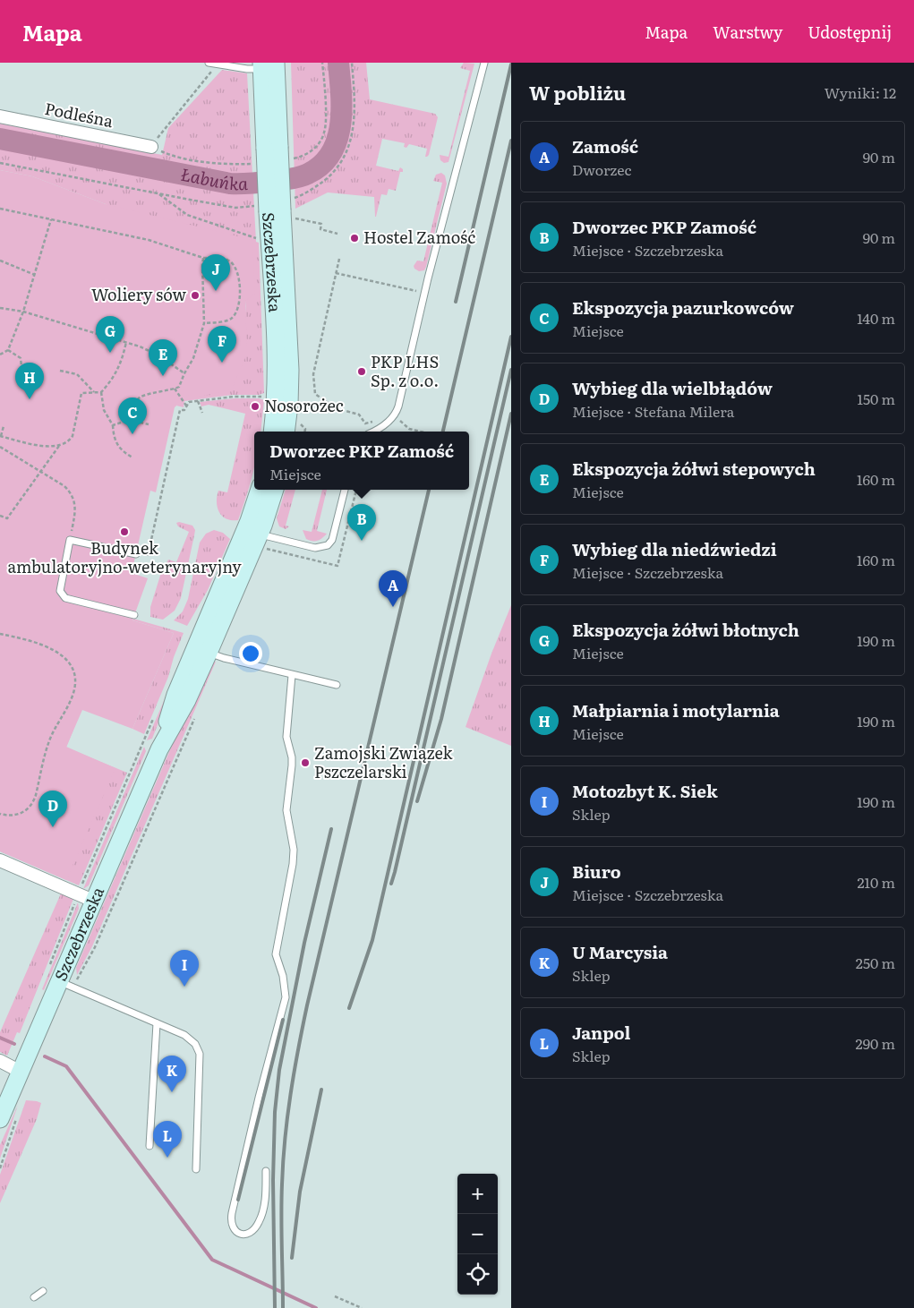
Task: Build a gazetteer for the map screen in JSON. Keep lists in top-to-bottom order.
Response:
{
  "streets": {
    "street": ["Podleśna", "Szczebrzeska"]
  },
  "water": ["Łabuńka"],
  "places": [
    "Hostel Zamość",
    "Woliery sów",
    "PKP LHS Sp. z o.o.",
    "Nosorożec",
    "Budynek ambulatoryjno-weterynaryjny",
    "Zamojski Związek Pszczelarski"
  ],
  "page": {
    "header": "Mapa",
    "nav": ["Mapa", "Warstwy", "Udostępnij"],
    "heading": ["W pobliżu", "Wyniki: 12"],
    "list": [
      {
        "mark": "A",
        "name": "Zamość",
        "note": "Dworzec",
        "value": "90 m"
      },
      {
        "mark": "B",
        "name": "Dworzec PKP Zamość",
        "note": "Miejsce · Szczebrzeska",
        "value": "90 m"
      },
      {
        "mark": "C",
        "name": "Ekspozycja pazurkowców",
        "note": "Miejsce",
        "value": "140 m"
      },
      {
        "mark": "D",
        "name": "Wybieg dla wielbłądów",
        "note": "Miejsce · Stefana Milera",
        "value": "150 m"
      },
      {
        "mark": "E",
        "name": "Ekspozycja żółwi stepowych",
        "note": "Miejsce",
        "value": "160 m"
      },
      {
        "mark": "F",
        "name": "Wybieg dla niedźwiedzi",
        "note": "Miejsce · Szczebrzeska",
        "value": "160 m"
      },
      {
        "mark": "G",
        "name": "Ekspozycja żółwi błotnych",
        "note": "Miejsce",
        "value": "190 m"
      },
      {
        "mark": "H",
        "name": "Małpiarnia i motylarnia",
        "note": "Miejsce",
        "value": "190 m"
      },
      {
        "mark": "I",
        "name": "Motozbyt K. Siek",
        "note": "Sklep",
        "value": "190 m"
      },
      {
        "mark": "J",
        "name": "Biuro",
        "note": "Miejsce · Szczebrzeska",
        "value": "210 m"
      },
      {
        "mark": "K",
        "name": "U Marcysia",
        "note": "Sklep",
        "value": "250 m"
      },
      {
        "mark": "L",
        "name": "Janpol",
        "note": "Sklep",
        "value": "290 m"
      }
    ],
    "pins": [
      "J",
      "G",
      "F",
      "E",
      "H",
      "C",
      "B",
      "A",
      "D",
      "I",
      "K",
      "L"
    ],
    "popup": ["Dworzec PKP Zamość", "Miejsce"],
    "map_buttons": ["+", "−"]
  }
}
